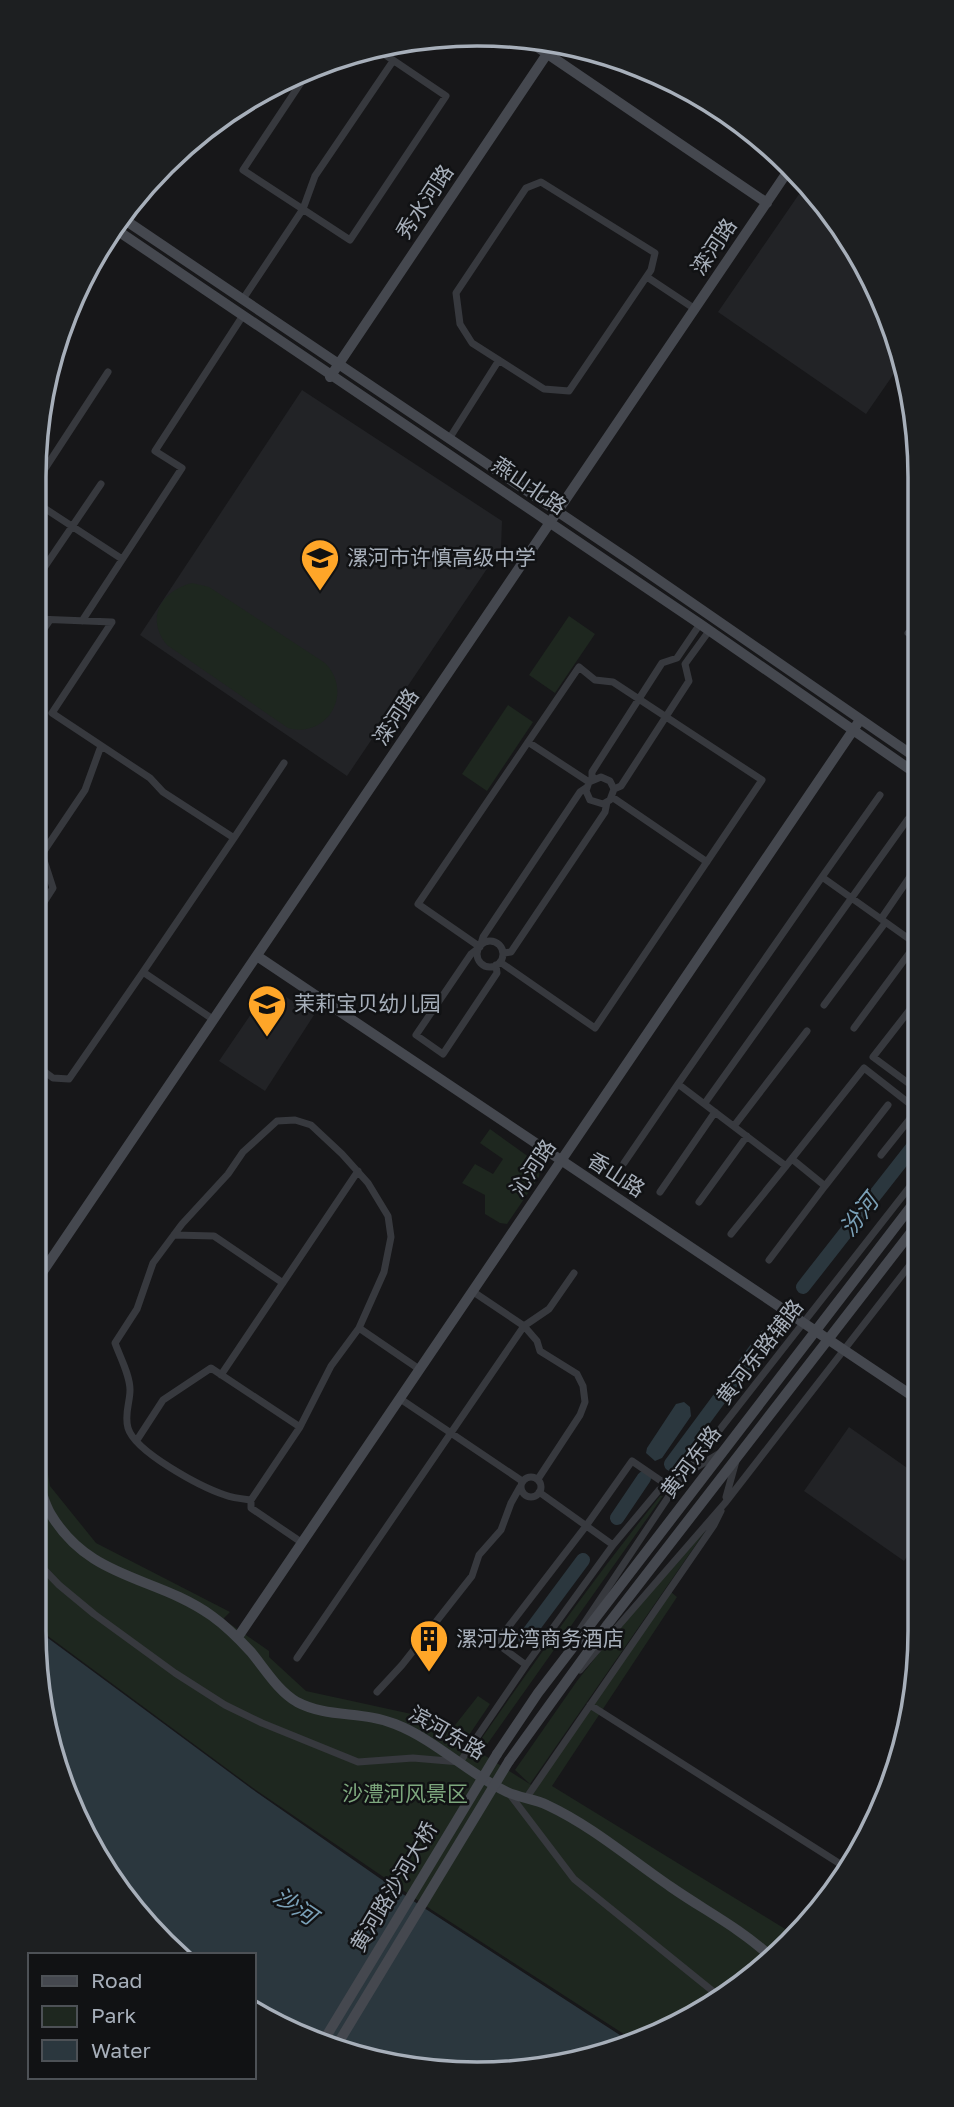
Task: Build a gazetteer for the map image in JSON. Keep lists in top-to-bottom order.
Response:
{
  "streets": {
    "street": [
      "秀水河路",
      "滦河路",
      "燕山北路",
      "沁河路",
      "香山路",
      "黄河东路辅路",
      "黄河东路",
      "滨河东路",
      "黄河路沙河大桥"
    ]
  },
  "crossings": [
    ["秀水河路", "燕山北路"],
    ["滦河路", "燕山北路"],
    ["滦河路", "香山路"],
    ["燕山北路", "沁河路"],
    ["沁河路", "香山路"],
    ["沁河路", "滨河东路"],
    ["香山路", "黄河东路辅路"],
    ["香山路", "黄河东路"],
    ["黄河东路辅路", "黄河东路"],
    ["黄河东路", "黄河路沙河大桥"]
  ],
  "water": ["汾河", "沙河"],
  "parks": ["沙澧河风景区"],
  "places": {
    "school or university": ["漯河市许慎高级中学", "茉莉宝贝幼儿园"],
    "building": ["漯河龙湾商务酒店"]
  },
  "legend": ["Road", "Park", "Water"]
}
